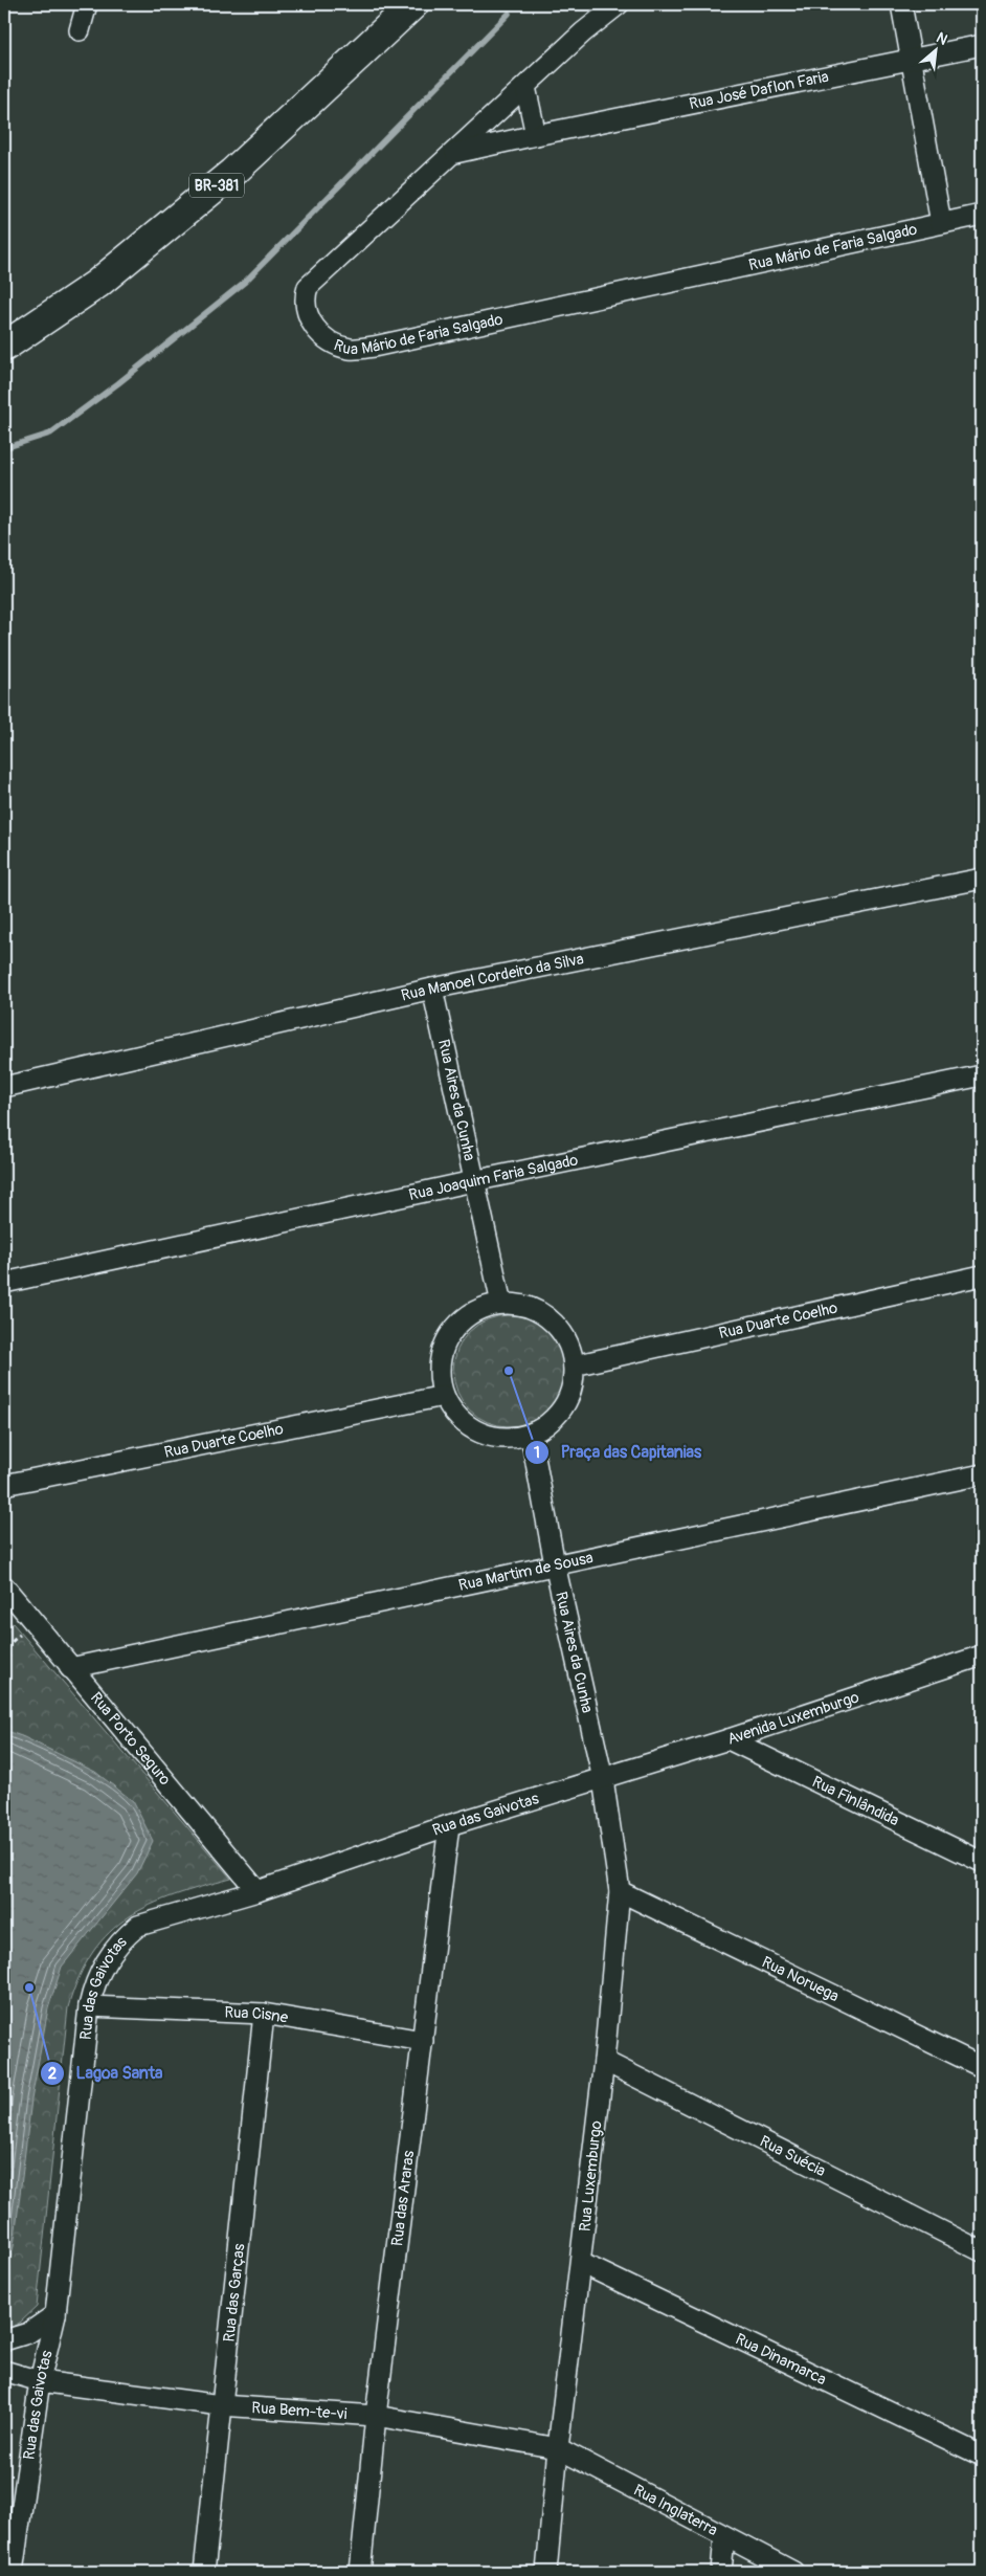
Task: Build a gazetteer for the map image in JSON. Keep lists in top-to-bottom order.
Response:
{
  "streets": {
    "highway": ["BR-381"],
    "street": [
      "Rua José Daflon Faria",
      "Rua Mário de Faria Salgado",
      "Rua Manoel Cordeiro da Silva",
      "Rua Aires da Cunha",
      "Rua Joaquim Faria Salgado",
      "Rua Duarte Coelho",
      "Rua Martim de Sousa",
      "Avenida Luxemburgo",
      "Rua Porto Seguro",
      "Rua Finlândida",
      "Rua das Gaivotas",
      "Rua Noruega",
      "Rua Cisne",
      "Rua Suécia",
      "Rua Luxemburgo",
      "Rua das Araras",
      "Rua das Garças",
      "Rua Dinamarca",
      "Rua Bem-te-vi",
      "Rua Inglaterra"
    ]
  },
  "crossings": [
    ["Rua José Daflon Faria", "Rua Mário de Faria Salgado"],
    ["Rua Manoel Cordeiro da Silva", "Rua Aires da Cunha"],
    ["Rua Aires da Cunha", "Rua Joaquim Faria Salgado"],
    ["Rua Aires da Cunha", "Rua Duarte Coelho"],
    ["Rua Aires da Cunha", "Rua Martim de Sousa"],
    ["Rua Aires da Cunha", "Avenida Luxemburgo"],
    ["Rua Aires da Cunha", "Rua das Gaivotas"],
    ["Rua Aires da Cunha", "Rua Luxemburgo"],
    ["Rua Martim de Sousa", "Rua Porto Seguro"],
    ["Avenida Luxemburgo", "Rua Finlândida"],
    ["Avenida Luxemburgo", "Rua das Gaivotas"],
    ["Avenida Luxemburgo", "Rua Luxemburgo"],
    ["Rua Porto Seguro", "Rua das Gaivotas"],
    ["Rua das Gaivotas", "Rua Cisne"],
    ["Rua das Gaivotas", "Rua Luxemburgo"],
    ["Rua das Gaivotas", "Rua das Araras"],
    ["Rua das Gaivotas", "Rua Bem-te-vi"],
    ["Rua Noruega", "Rua Luxemburgo"],
    ["Rua Cisne", "Rua das Araras"],
    ["Rua Cisne", "Rua das Garças"],
    ["Rua Suécia", "Rua Luxemburgo"],
    ["Rua Luxemburgo", "Rua Dinamarca"],
    ["Rua Luxemburgo", "Rua Bem-te-vi"],
    ["Rua Luxemburgo", "Rua Inglaterra"],
    ["Rua das Araras", "Rua Bem-te-vi"],
    ["Rua das Garças", "Rua Bem-te-vi"],
    ["Rua Bem-te-vi", "Rua Inglaterra"]
  ],
  "places": ["Praça das Capitanias", "Lagoa Santa"],
  "north": "top right"
}
